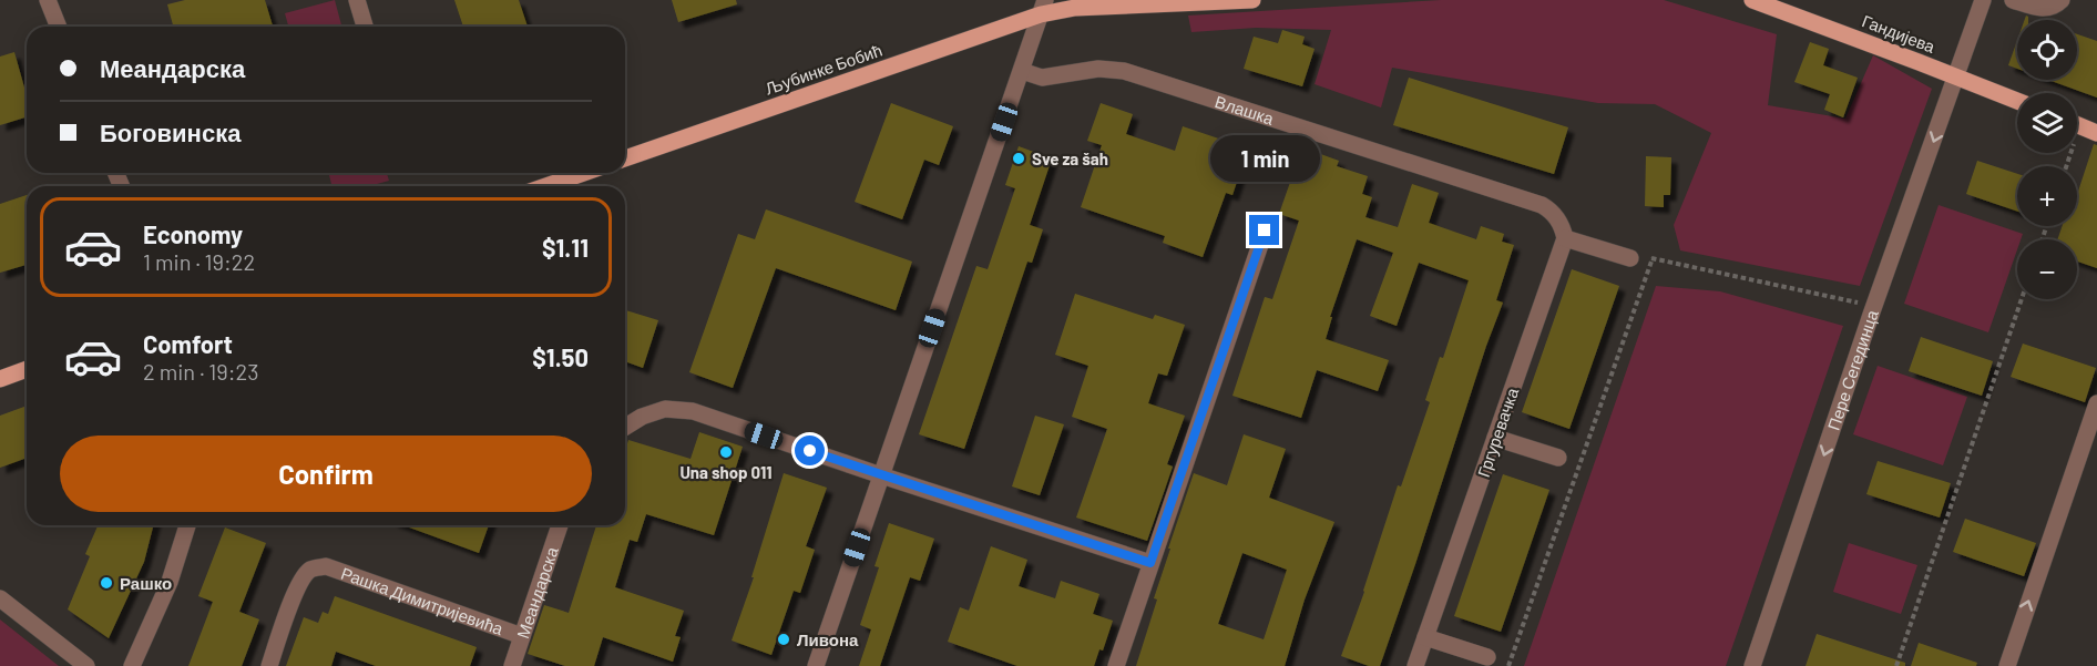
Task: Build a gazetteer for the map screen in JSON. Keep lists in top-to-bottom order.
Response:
{
  "streets": {
    "main road": ["Гандијева", "Љубинке Бобић"],
    "street": [
      "Влашка",
      "Пере Сегединца",
      "Гргуревачка",
      "Меандарска",
      "Рашка Димитријевића"
    ]
  },
  "crossings": [
    ["Гандијева", "Пере Сегединца"],
    ["Влашка", "Гргуревачка"],
    ["Меандарска", "Рашка Димитријевића"]
  ],
  "one_way": ["Пере Сегединца"],
  "places": [
    "Sve za šah",
    "Una shop 011",
    "Рашко",
    "Ливона"
  ],
  "page": {
    "map_buttons": ["+", "−"],
    "banner": ["Меандарска", "Боговинска"],
    "bubble": "1 min",
    "list": [
      {
        "name": "Economy",
        "note": "1 min · 19:22",
        "value": "$1.11"
      },
      {
        "name": "Comfort",
        "note": "2 min · 19:23",
        "value": "$1.50"
      }
    ],
    "buttons": "Confirm"
  }
}
